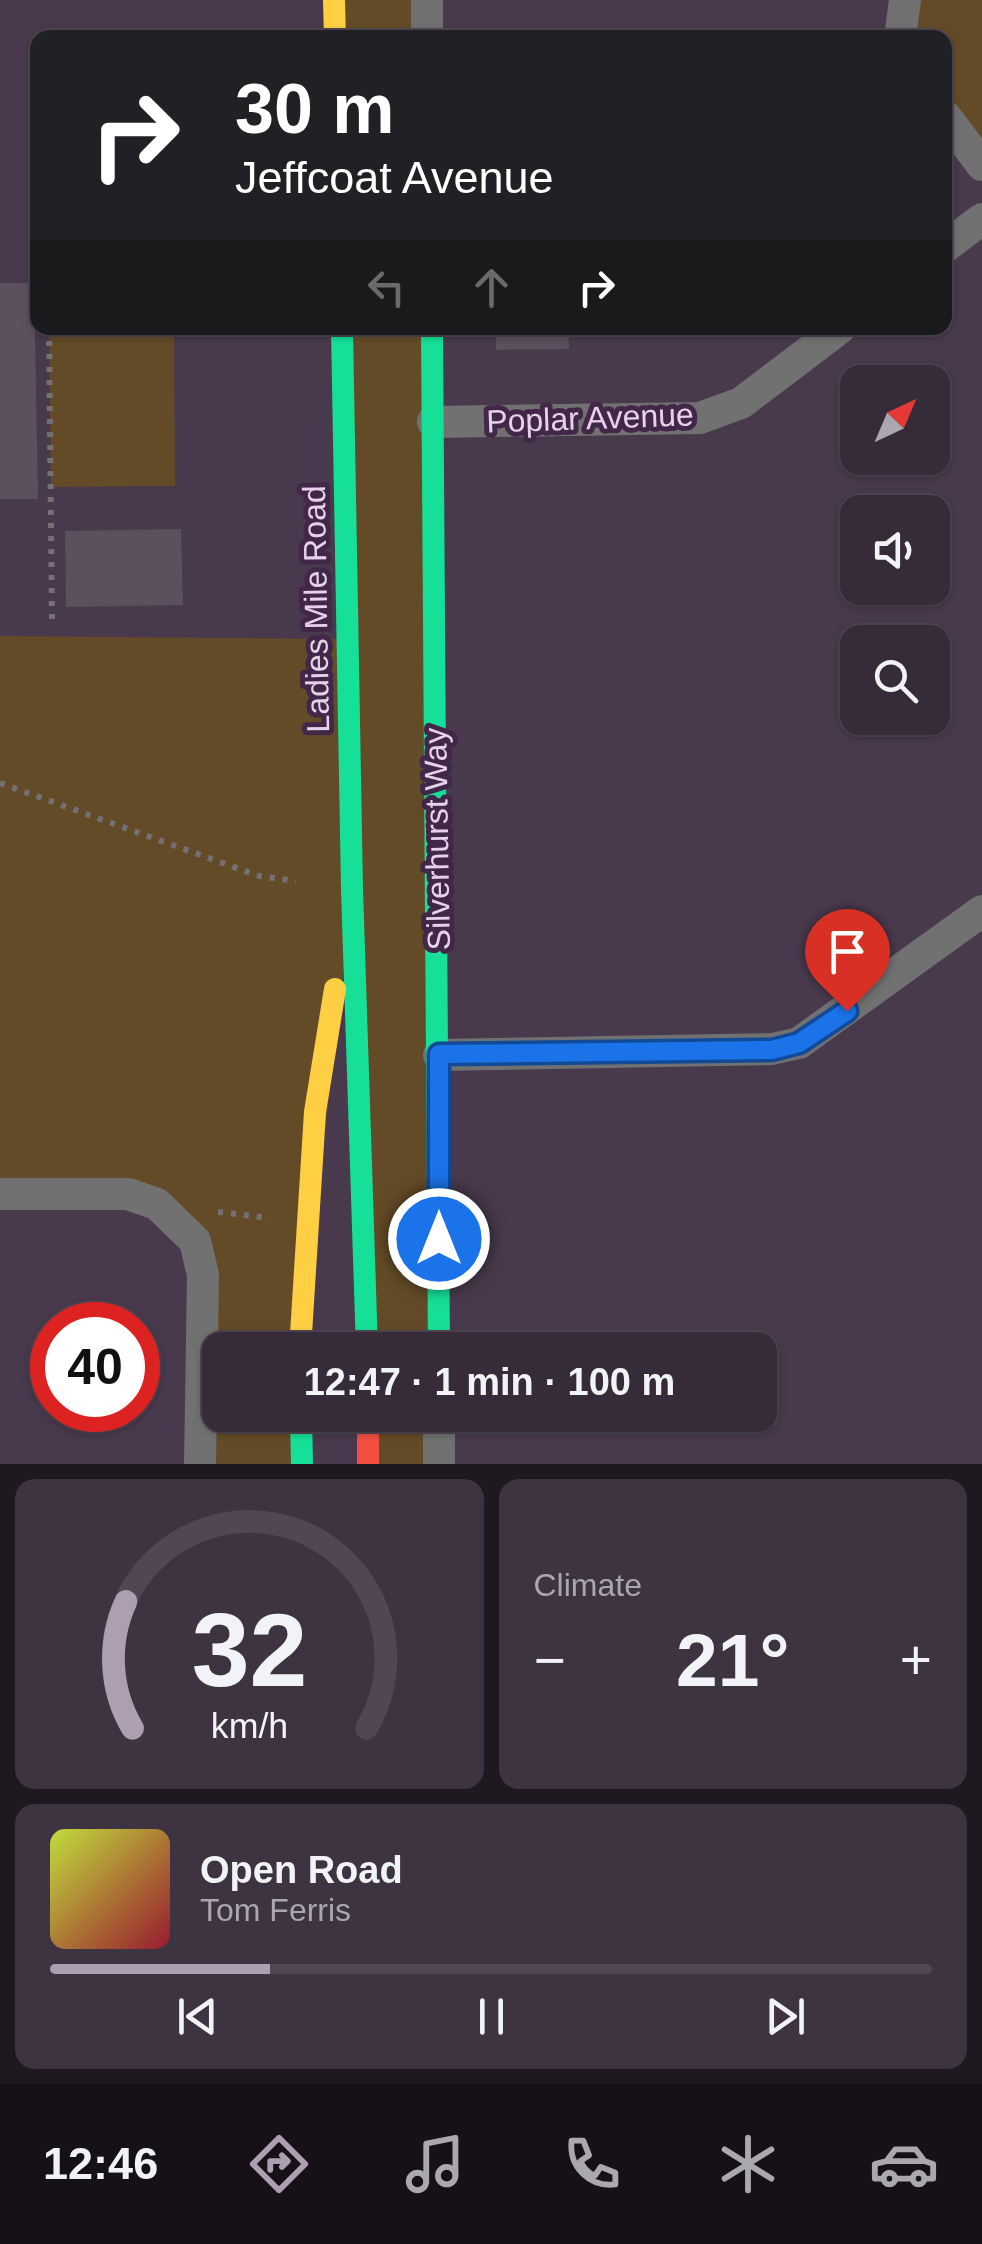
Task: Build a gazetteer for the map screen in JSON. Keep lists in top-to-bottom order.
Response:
{
  "streets": {
    "main road": ["Ladies Mile Road", "Silverhurst Way"],
    "street": ["Poplar Avenue"]
  },
  "crossings": [
    ["Poplar Avenue", "Silverhurst Way"]
  ],
  "north": "top right",
  "page": {
    "turn": ["30 m", "Jeffcoat Avenue"],
    "limit": "40",
    "trip": "12:47 · 1 min · 100 m",
    "tile": "Climate",
    "heat": ["−", "21°", "+"],
    "song": ["Open Road", "Tom Ferris"],
    "tabs": "12:46",
    "gauge": ["32", "km/h"]
  }
}
